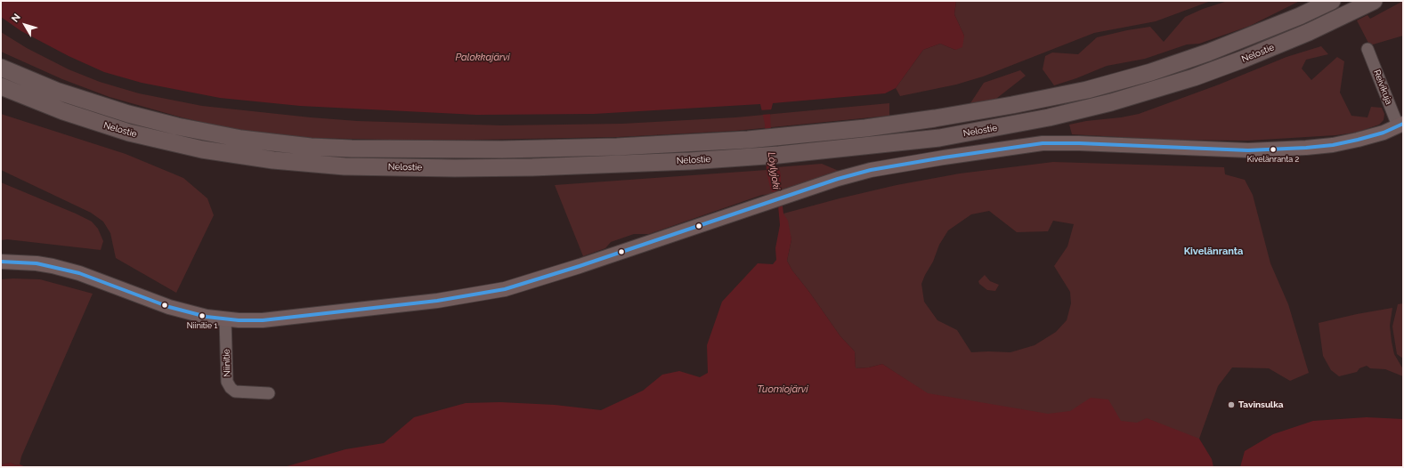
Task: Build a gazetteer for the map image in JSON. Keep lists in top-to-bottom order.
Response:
{
  "streets": {
    "highway": ["Nelostie"],
    "street": ["Reivikuja", "Niinitie"]
  },
  "districts": ["Kivelänranta"],
  "water": ["Palokkajärvi", "Löylyjoki", "Tuomiojärvi"],
  "places": ["Kivelänranta 2", "Niinitie 1", "Tavinsulka"],
  "north": "top left"
}
